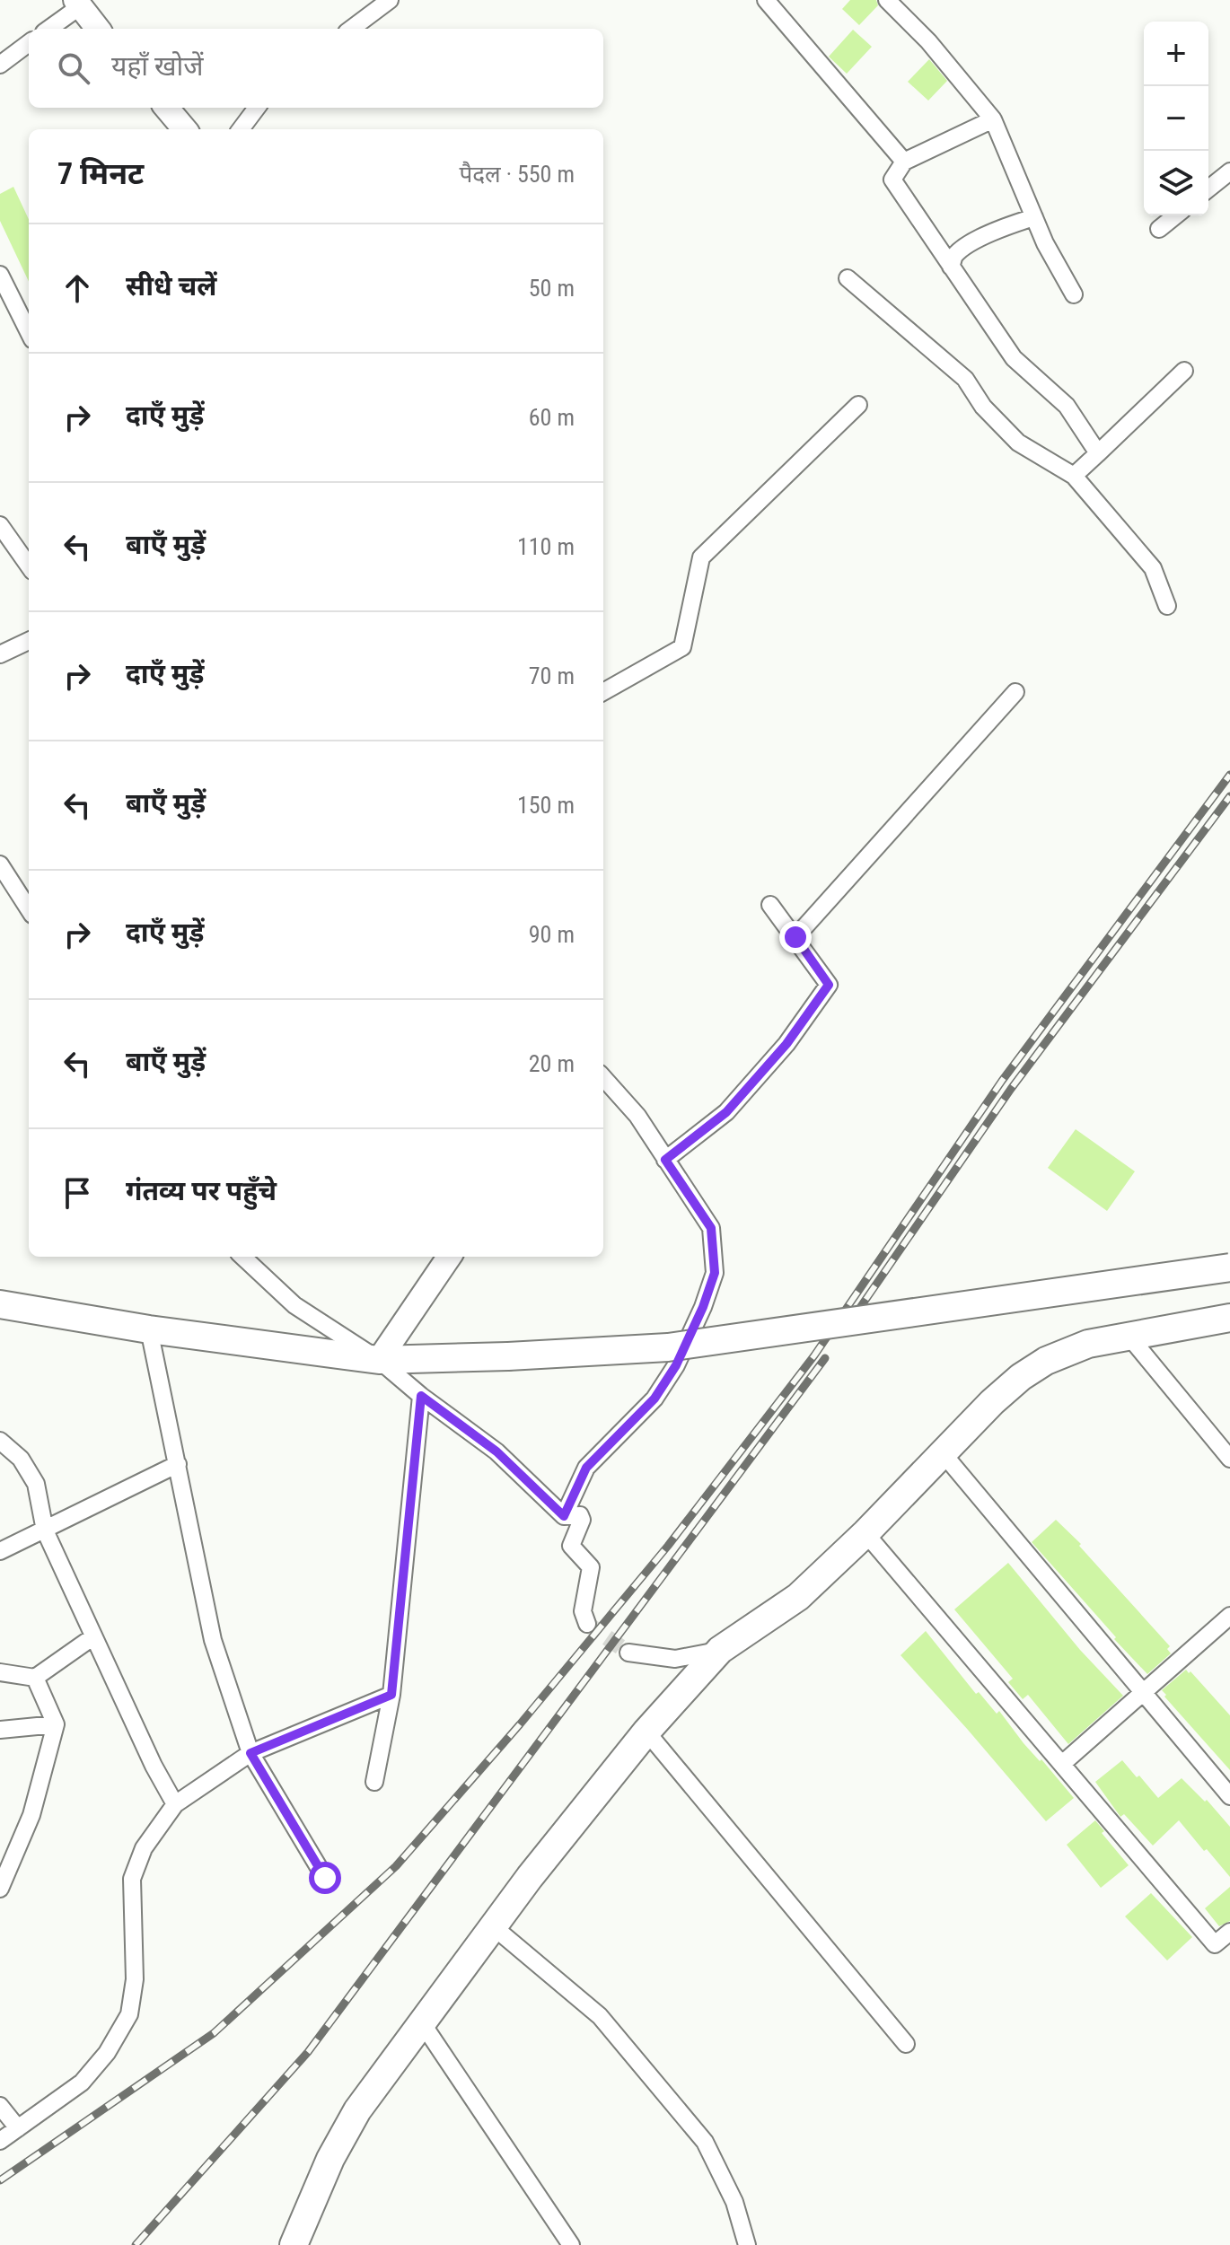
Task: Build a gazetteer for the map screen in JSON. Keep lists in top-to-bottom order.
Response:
{
  "page": {
    "map_buttons": ["+", "−"],
    "search": "यहाँ खोजें",
    "heading": ["7 मिनट", "पैदल · 550 m"],
    "list": [
      ["सीधे चलें", "50 m"],
      ["दाएँ मुड़ें", "60 m"],
      ["बाएँ मुड़ें", "110 m"],
      ["दाएँ मुड़ें", "70 m"],
      ["बाएँ मुड़ें", "150 m"],
      ["दाएँ मुड़ें", "90 m"],
      ["बाएँ मुड़ें", "20 m"],
      "गंतव्य पर पहुँचे"
    ]
  }
}
